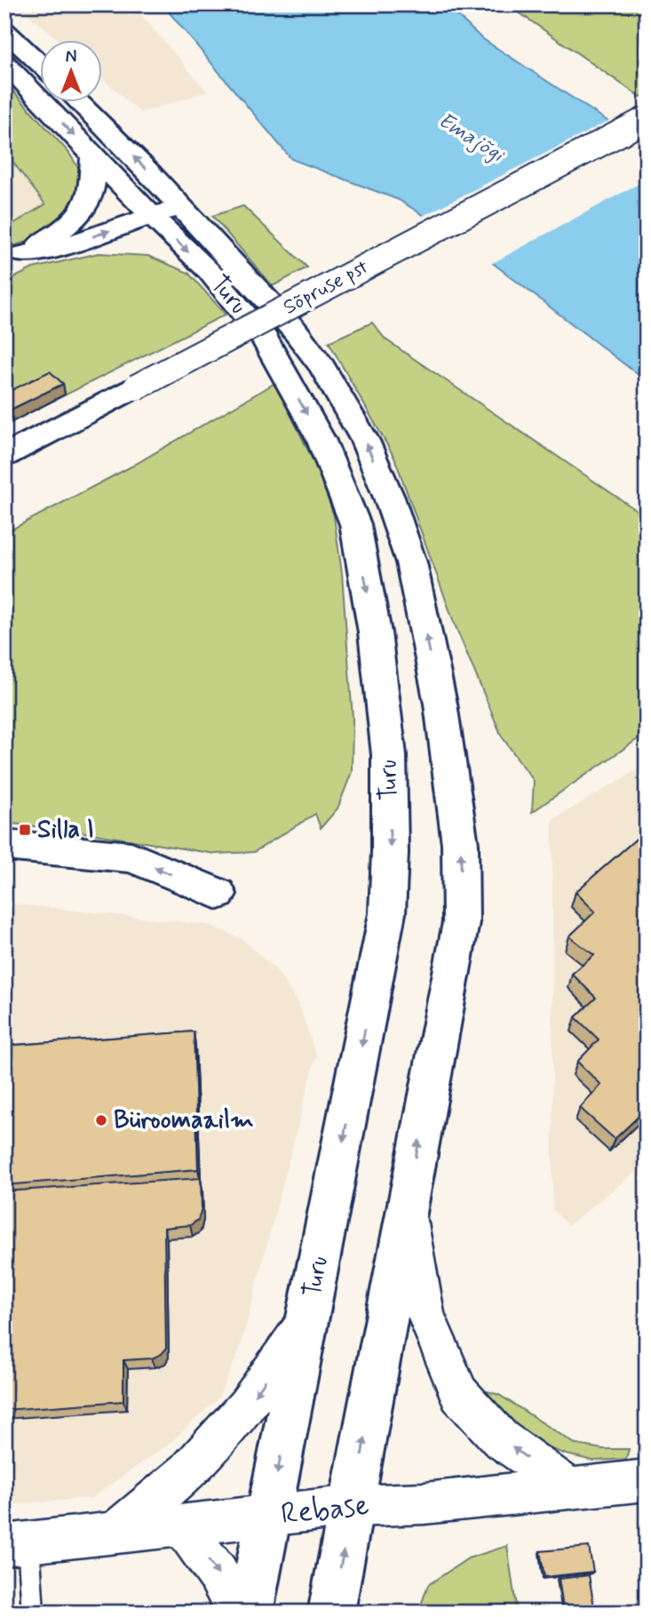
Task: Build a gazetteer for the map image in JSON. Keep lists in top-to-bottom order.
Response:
{
  "streets": {
    "main road": ["Sõpruse pst", "Turu"],
    "street": ["Rebase"]
  },
  "crossings": [
    ["Turu", "Rebase"]
  ],
  "water": ["Emajõgi"],
  "places": {
    "transit": ["Silla I"],
    "other": ["Büroomaailm"]
  },
  "north": "top"
}
